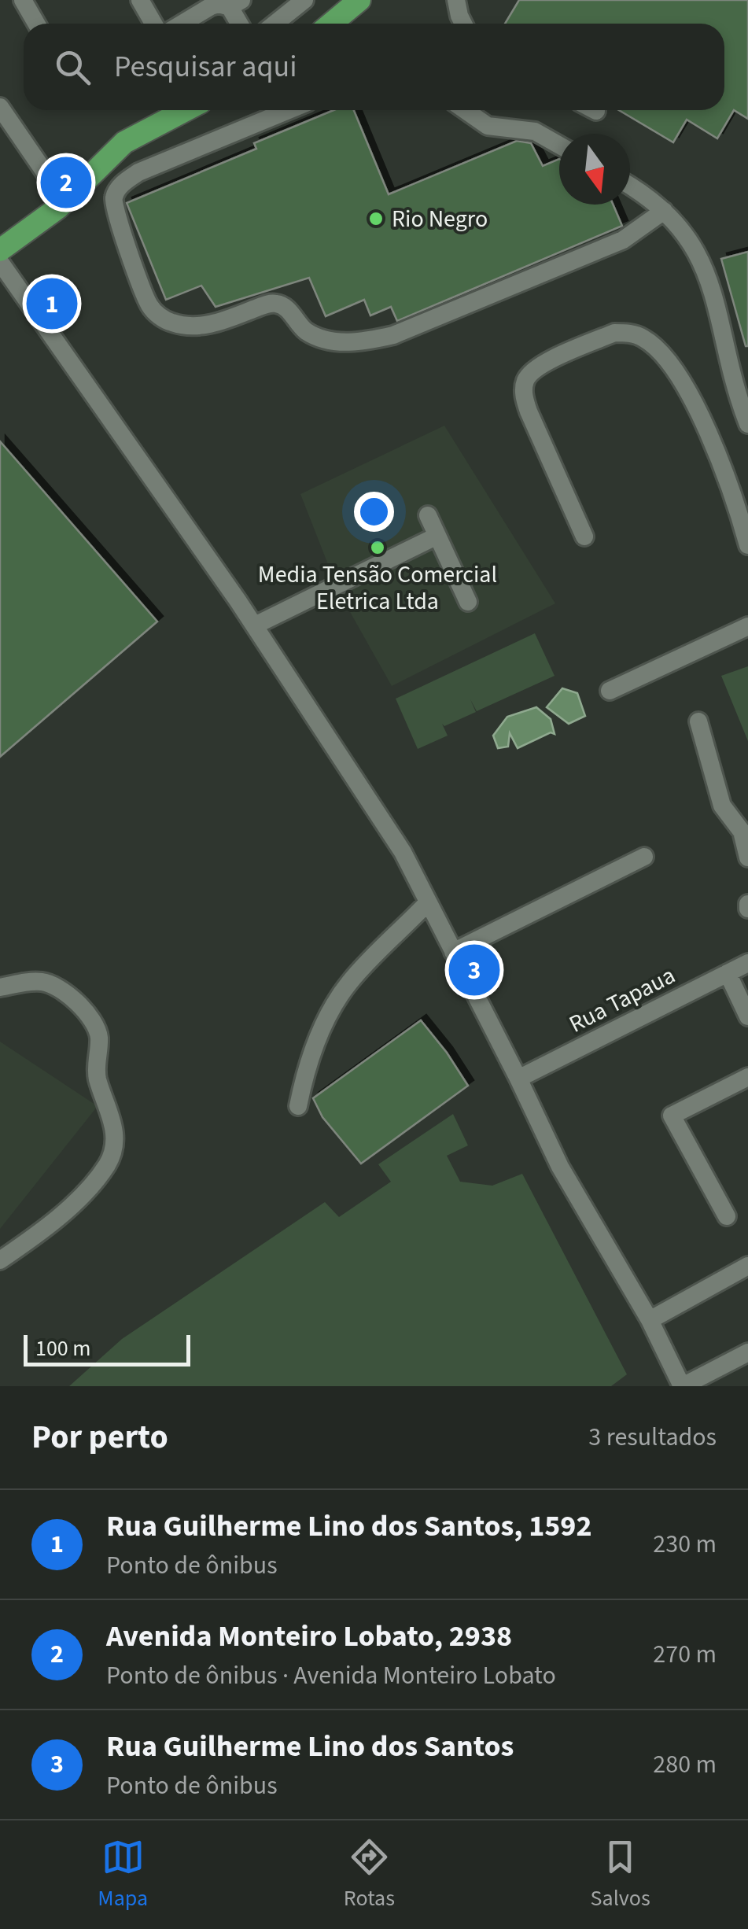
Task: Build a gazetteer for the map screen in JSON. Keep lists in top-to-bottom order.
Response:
{
  "streets": {
    "street": ["Rua Tapaua"]
  },
  "places": ["Rio Negro", "Media Tensão Comercial Eletrica Ltda"],
  "scale_bar": "100 m",
  "north": "bottom",
  "page": {
    "search": "Pesquisar aqui",
    "pins": ["2", "1", "3"],
    "scale": "100 m",
    "heading": ["Por perto", "3 resultados"],
    "list": [
      {
        "mark": "1",
        "name": "Rua Guilherme Lino dos Santos, 1592",
        "note": "Ponto de ônibus",
        "value": "230 m"
      },
      {
        "mark": "2",
        "name": "Avenida Monteiro Lobato, 2938",
        "note": "Ponto de ônibus · Avenida Monteiro Lobato",
        "value": "270 m"
      },
      {
        "mark": "3",
        "name": "Rua Guilherme Lino dos Santos",
        "note": "Ponto de ônibus",
        "value": "280 m"
      }
    ],
    "nav": ["Mapa", "Rotas", "Salvos"]
  }
}
